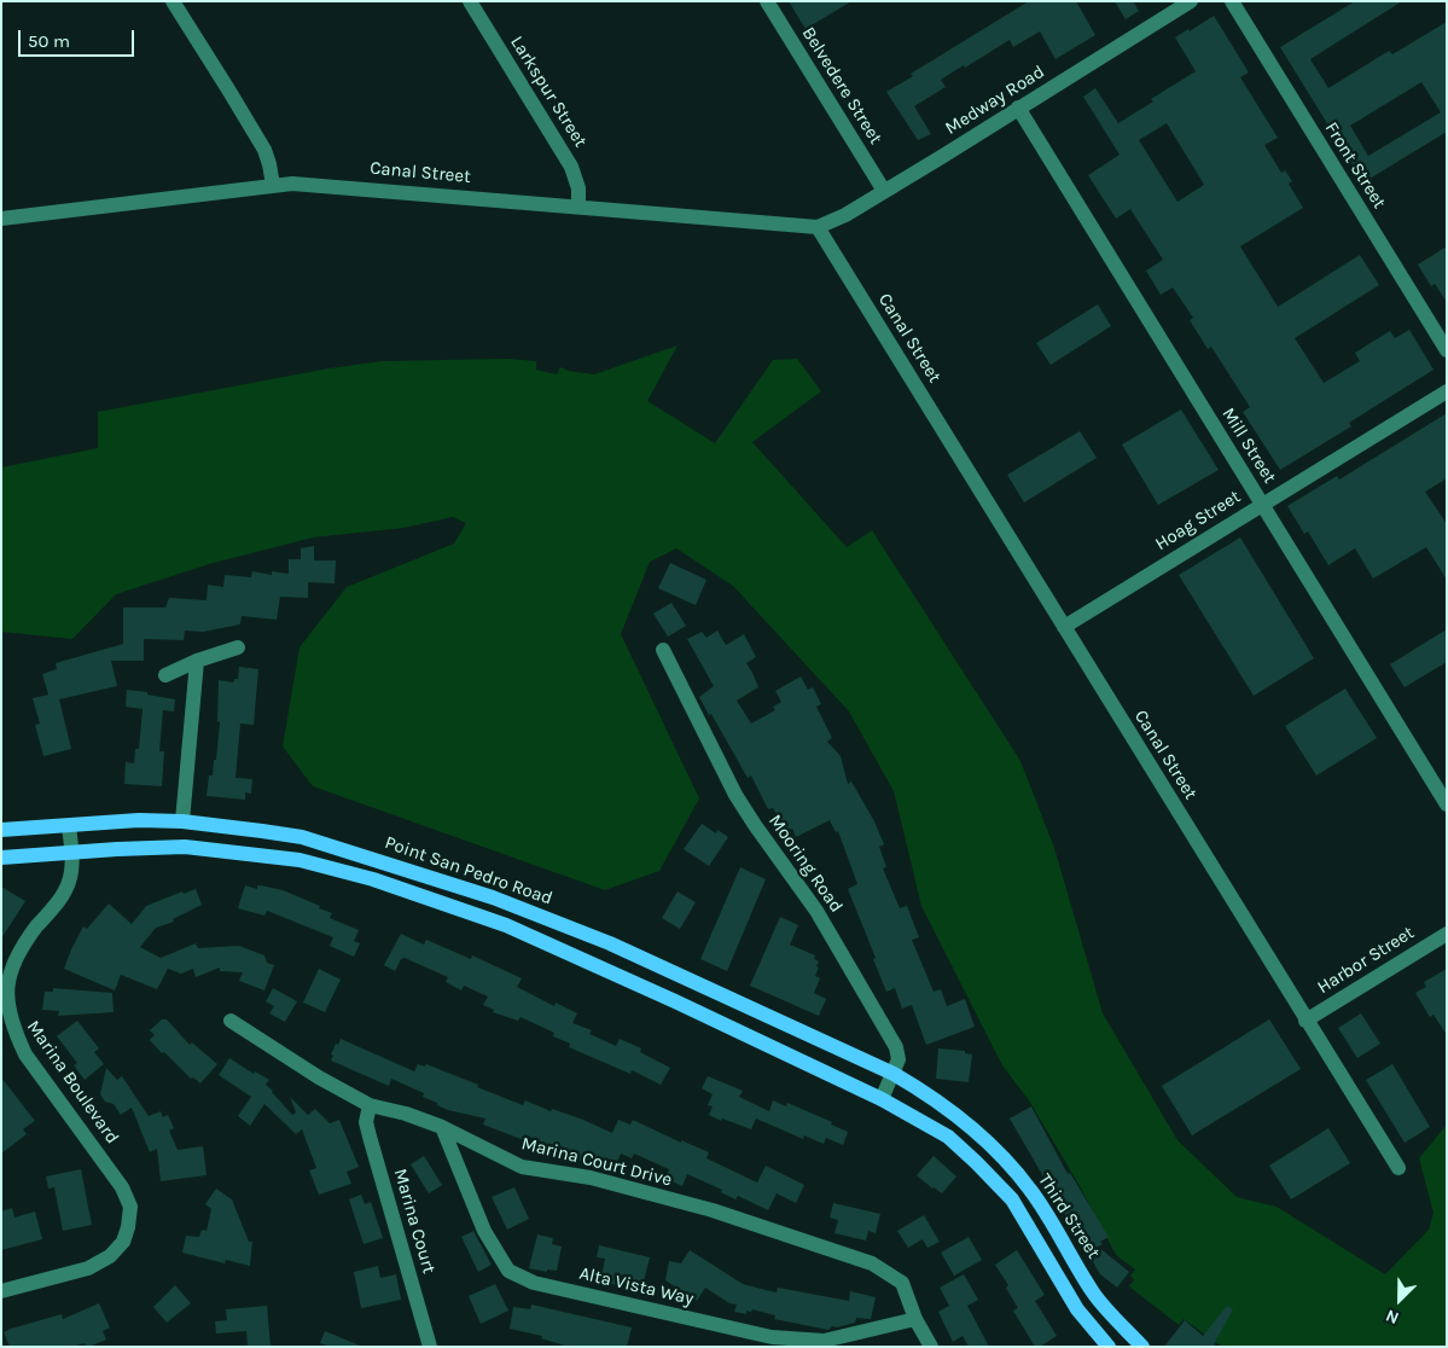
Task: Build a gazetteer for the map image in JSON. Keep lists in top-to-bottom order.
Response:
{
  "streets": {
    "main road": ["Point San Pedro Road", "Third Street"],
    "street": [
      "Belvedere Street",
      "Larkspur Street",
      "Medway Road",
      "Front Street",
      "Canal Street",
      "Mill Street",
      "Hoag Street",
      "Mooring Road",
      "Harbor Street",
      "Marina Boulevard",
      "Marina Court Drive",
      "Marina Court",
      "Alta Vista Way"
    ]
  },
  "crossings": [
    ["Belvedere Street", "Medway Road"],
    ["Larkspur Street", "Canal Street"],
    ["Medway Road", "Canal Street"],
    ["Medway Road", "Mill Street"],
    ["Canal Street", "Hoag Street"],
    ["Canal Street", "Harbor Street"],
    ["Mill Street", "Hoag Street"],
    ["Mooring Road", "Point San Pedro Road"],
    ["Mooring Road", "Third Street"],
    ["Point San Pedro Road", "Marina Boulevard"],
    ["Point San Pedro Road", "Third Street"],
    ["Marina Court Drive", "Marina Court"],
    ["Marina Court Drive", "Alta Vista Way"]
  ],
  "scale_bar": "50 m",
  "north": "bottom left"
}
